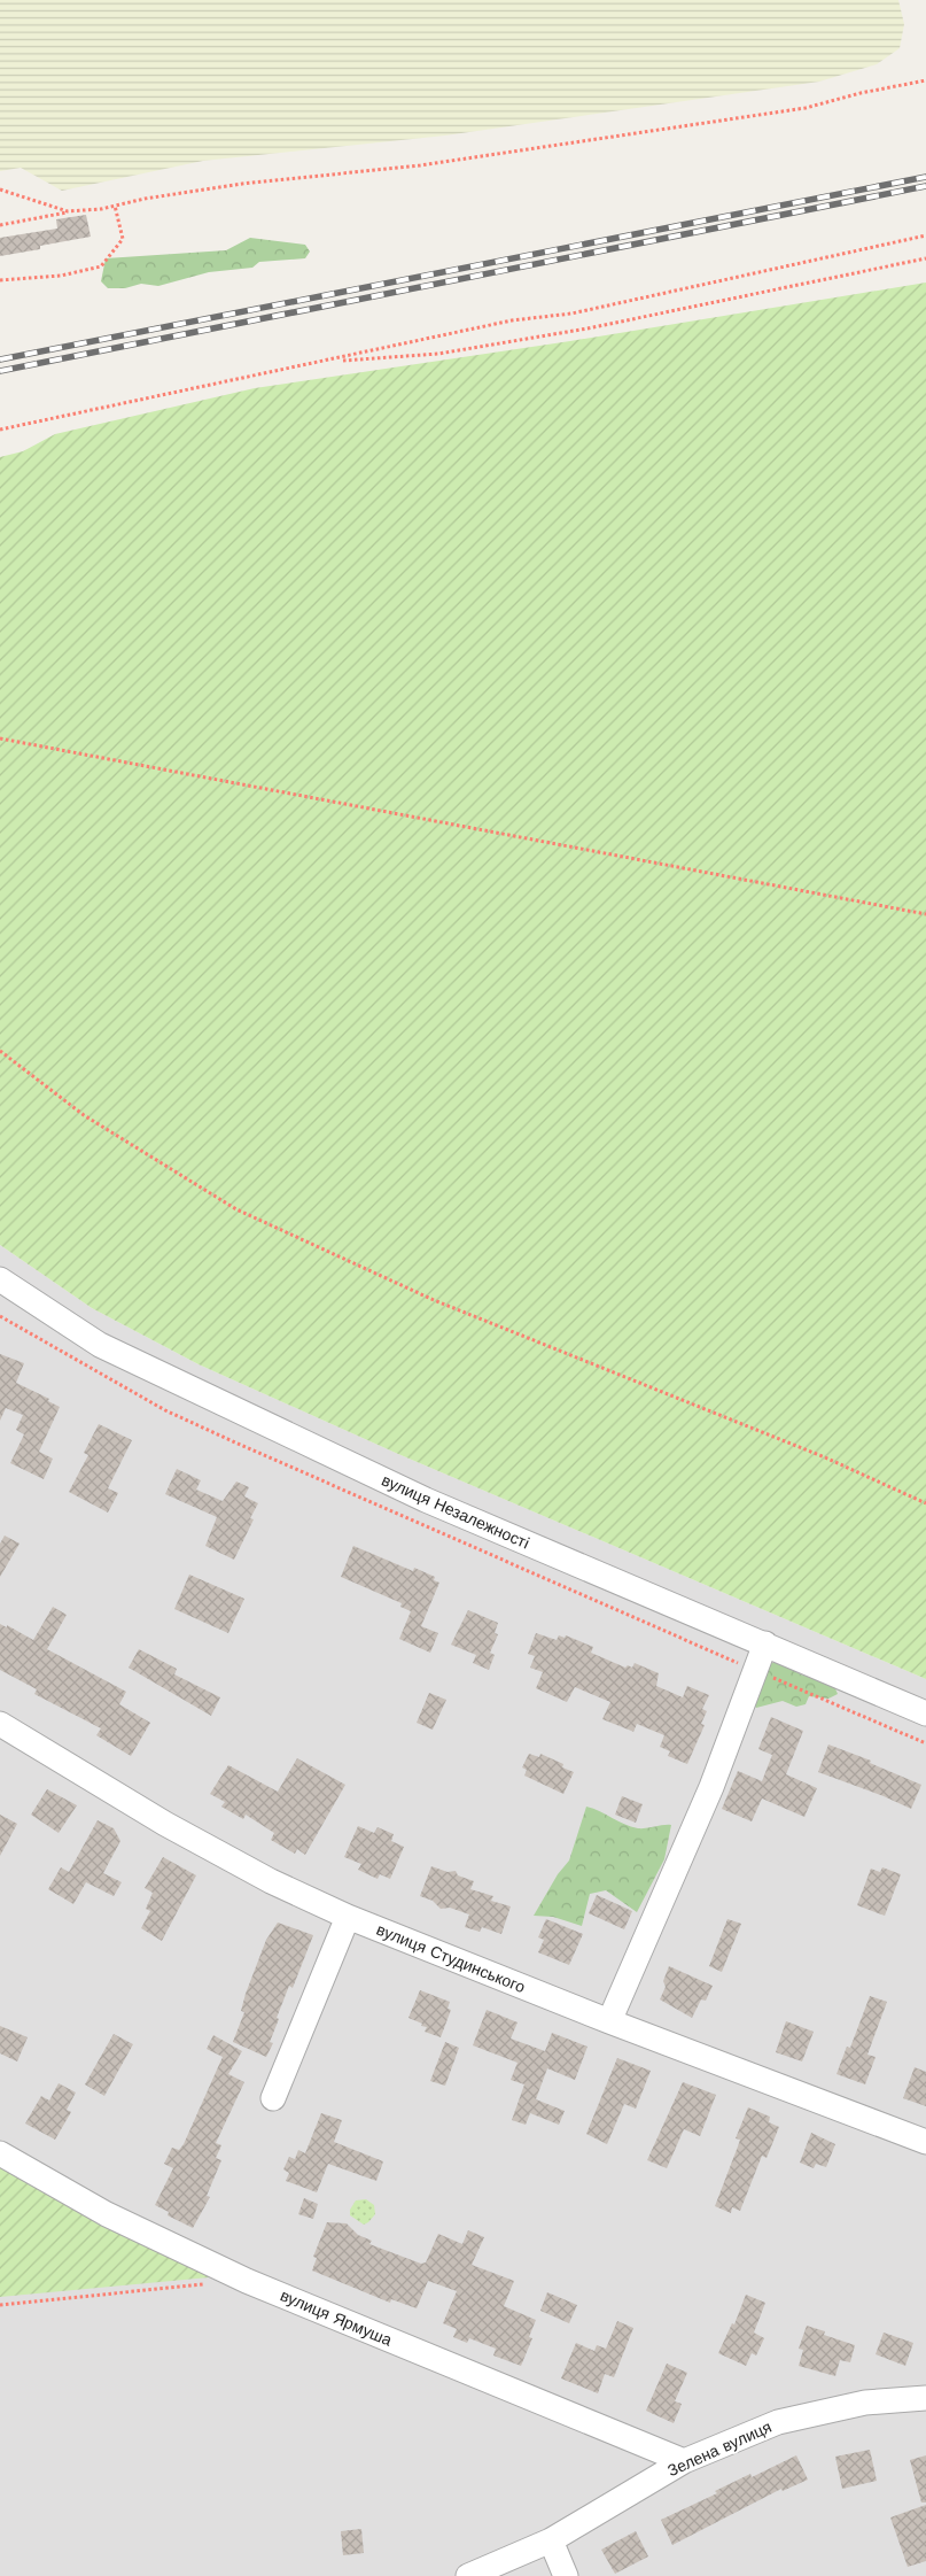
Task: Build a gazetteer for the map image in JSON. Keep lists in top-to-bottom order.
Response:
{
  "streets": {
    "street": [
      "вулиця Незалежності",
      "вулиця Студинського",
      "вулиця Ярмуша",
      "Зелена вулиця"
    ]
  },
  "crossings": [
    ["вулиця Ярмуша", "Зелена вулиця"]
  ]
}
